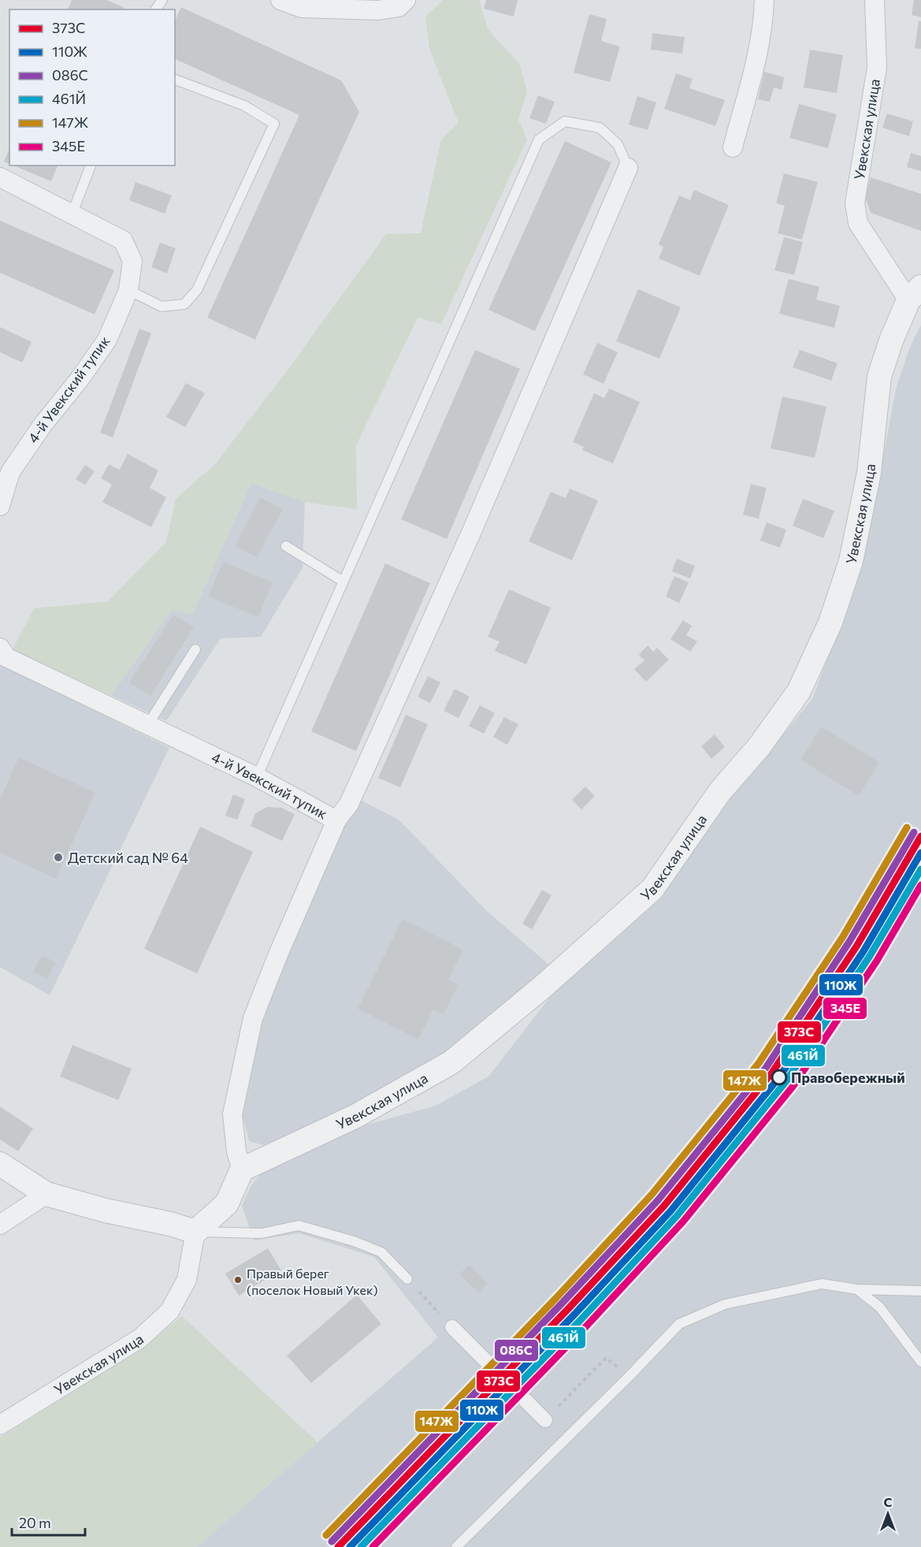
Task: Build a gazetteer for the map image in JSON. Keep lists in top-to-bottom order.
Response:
{
  "streets": {
    "street": ["Увекская улица", "4-й Увекский тупик"]
  },
  "crossings": [
    ["Увекская улица", "4-й Увекский тупик"]
  ],
  "places": ["Детский сад № 64", "Правобережный", "Правый берег (поселок Новый Укек)"],
  "lines": [
    "transit line 147Ж",
    "transit line 086С",
    "transit line 373C",
    "transit line 110Ж",
    "transit line 461Й",
    "transit line 345Е"
  ],
  "legend": [
    "373C",
    "110Ж",
    "086С",
    "461Й",
    "147Ж",
    "345Е"
  ],
  "scale_bar": "20 m",
  "north": "top"
}
